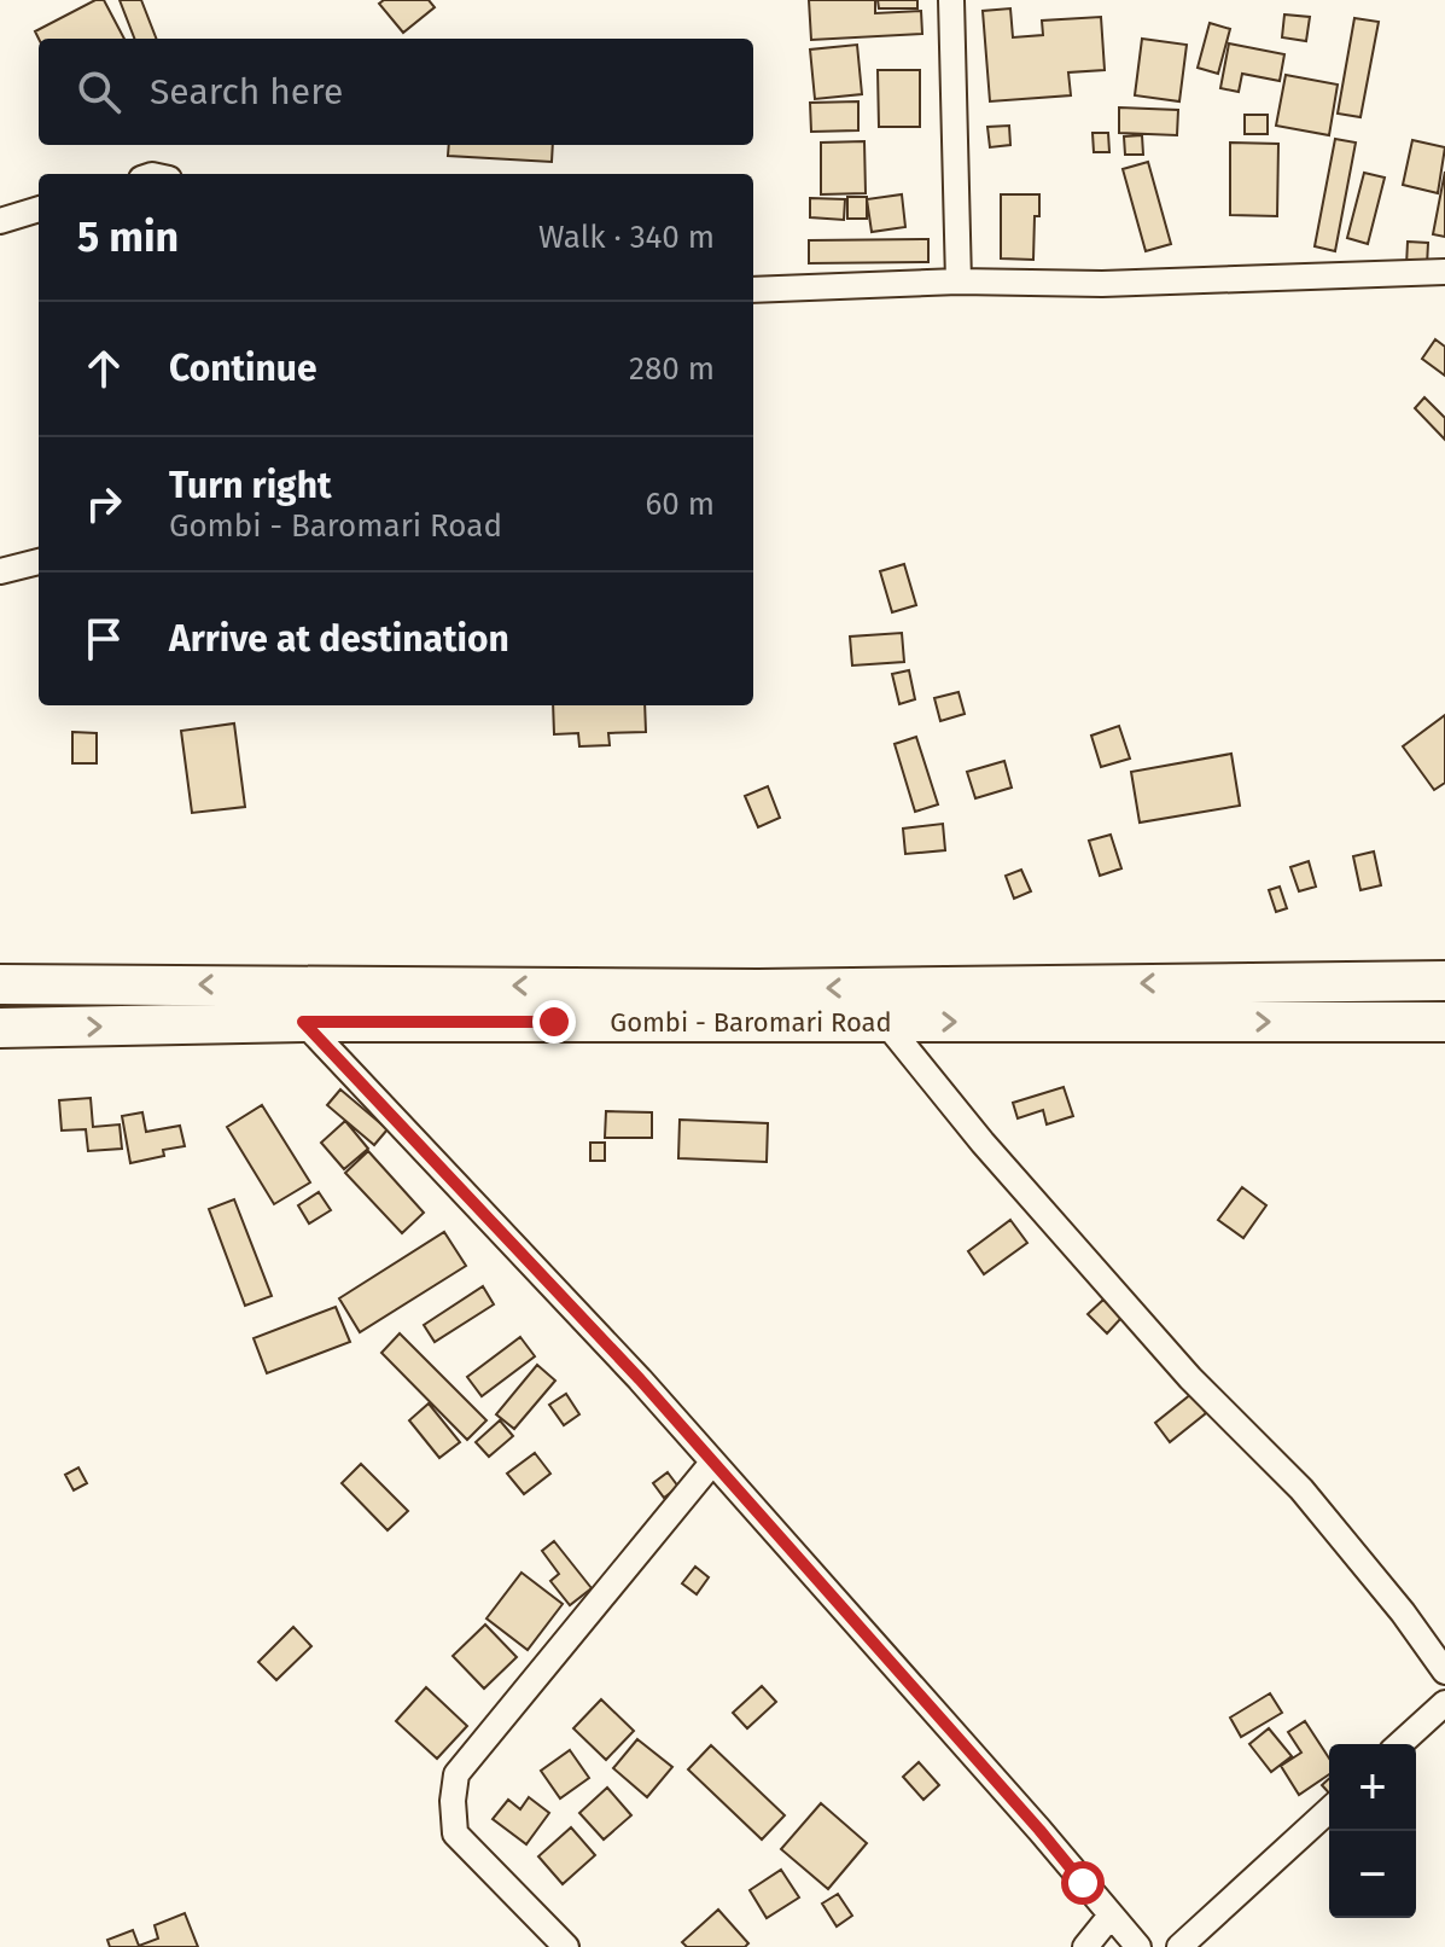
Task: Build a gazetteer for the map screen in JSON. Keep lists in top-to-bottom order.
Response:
{
  "streets": {
    "main road": ["Gombi - Baromari Road"]
  },
  "page": {
    "search": "Search here",
    "heading": ["5 min", "Walk · 340 m"],
    "list": [
      ["Continue", "280 m"],
      ["Turn right", "Gombi - Baromari Road", "60 m"],
      "Arrive at destination"
    ],
    "map_buttons": ["+", "−"]
  }
}
